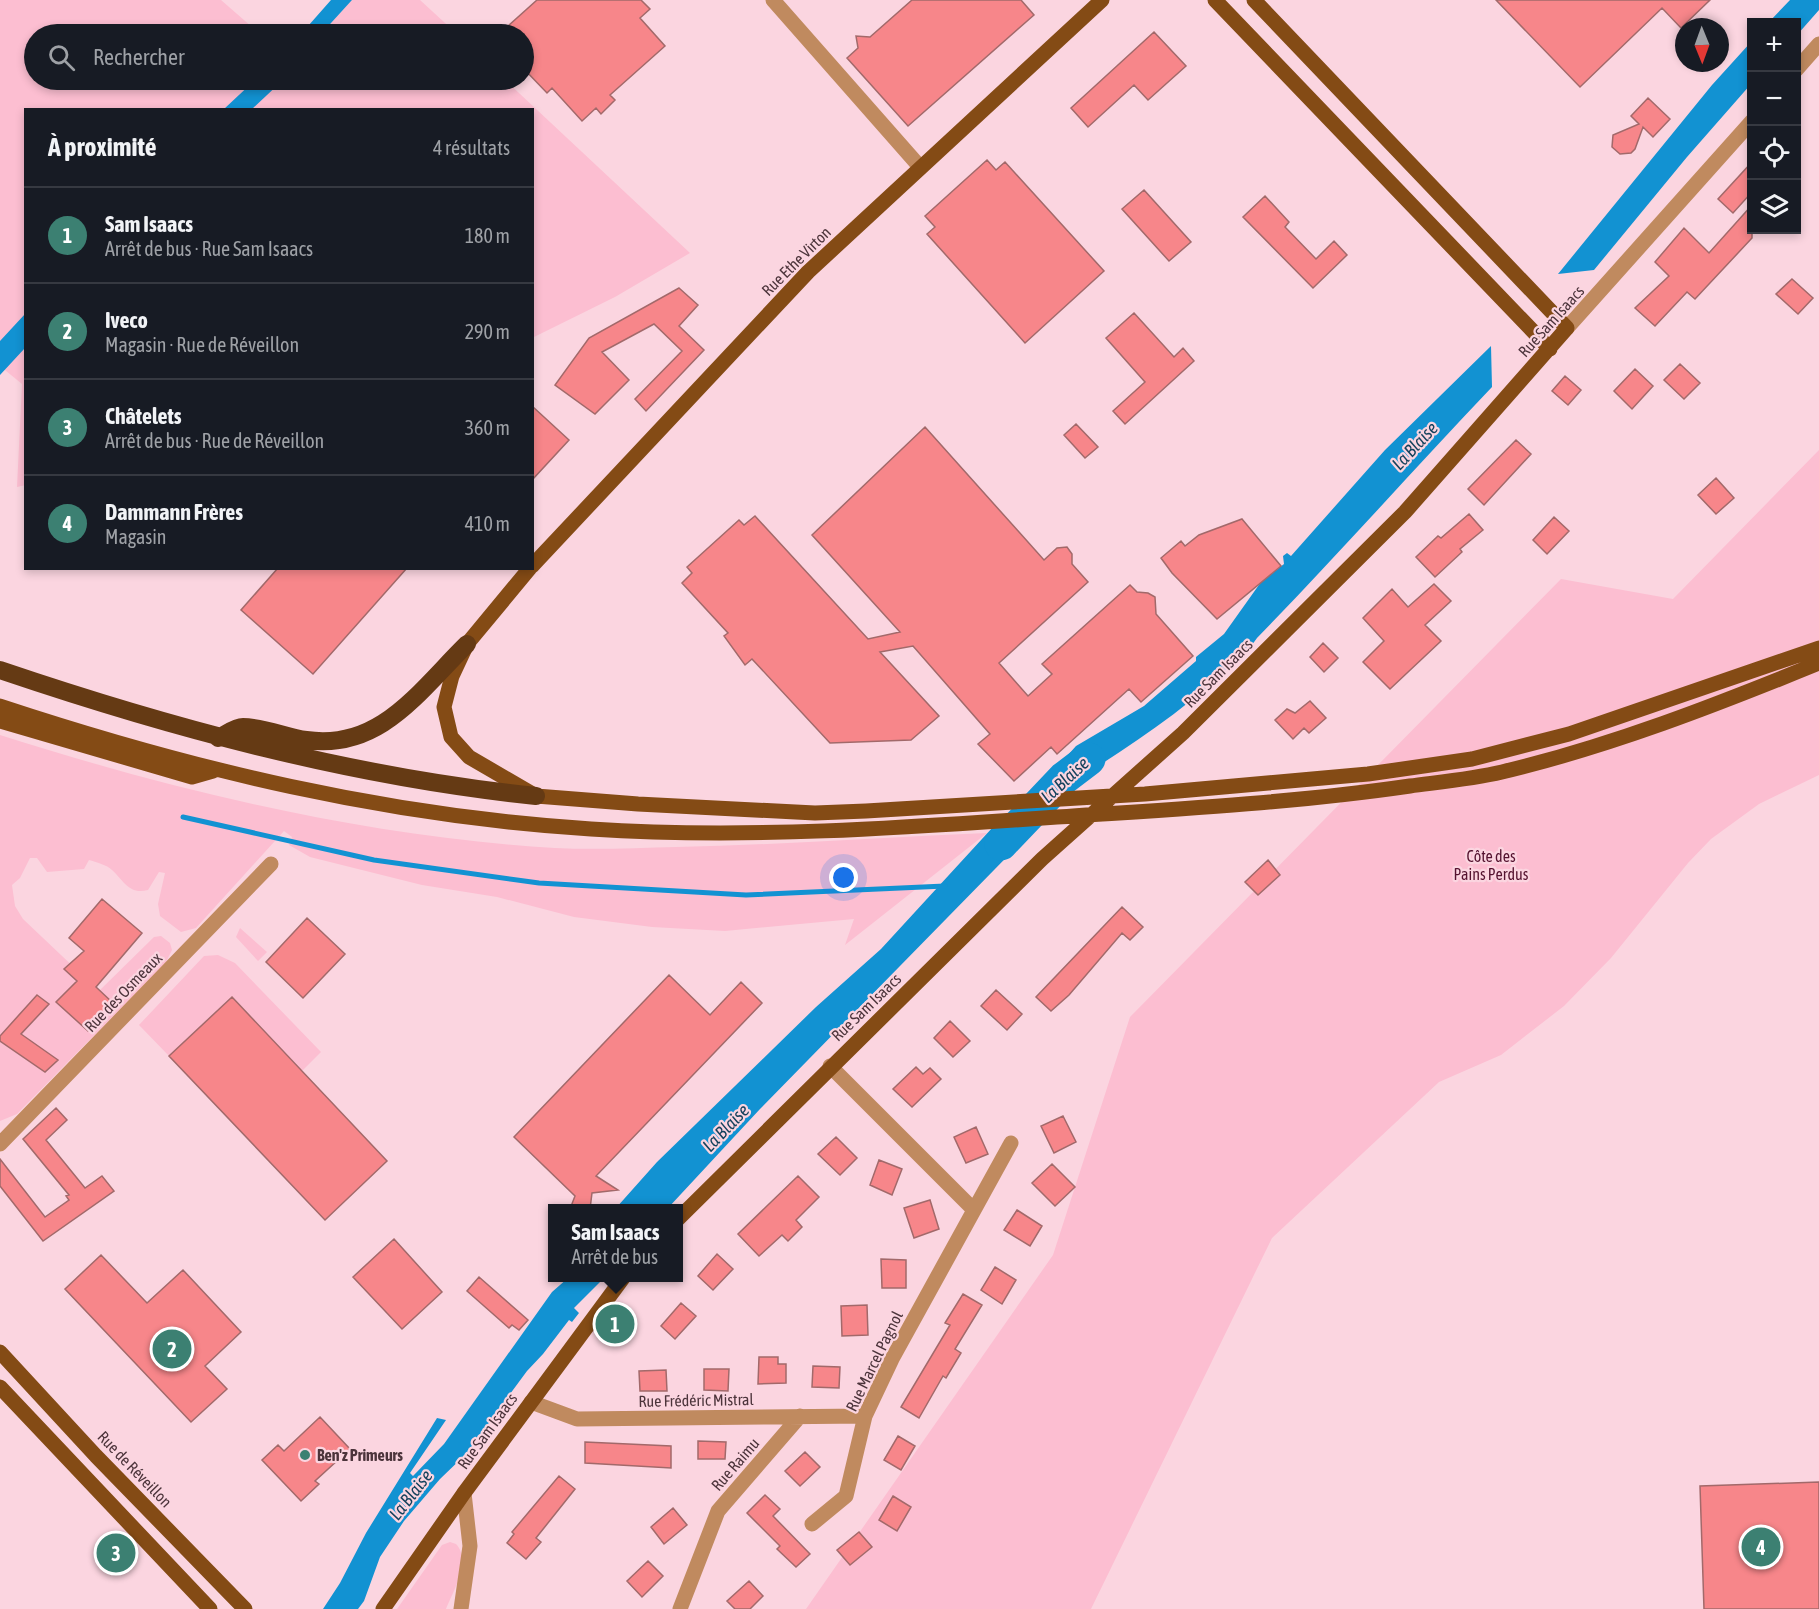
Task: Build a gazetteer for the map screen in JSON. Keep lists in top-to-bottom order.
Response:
{
  "streets": {
    "main road": ["Rue Ethe Virton", "Rue Sam Isaacs", "Rue de Réveillon"],
    "street": [
      "Rue des Osmeaux",
      "Rue Marcel Pagnol",
      "Rue Frédéric Mistral",
      "Rue Raimu"
    ]
  },
  "crossings": [
    ["Rue Sam Isaacs", "Rue Frédéric Mistral"],
    ["Rue Marcel Pagnol", "Rue Frédéric Mistral"],
    ["Rue Frédéric Mistral", "Rue Raimu"]
  ],
  "water": ["La Blaise"],
  "parks": ["Côte des Pains Perdus"],
  "places": ["Ben'z Primeurs"],
  "north": "bottom",
  "page": {
    "map_buttons": ["+", "−"],
    "search": "Rechercher",
    "heading": ["À proximité", "4 résultats"],
    "list": [
      {
        "mark": "1",
        "name": "Sam Isaacs",
        "note": "Arrêt de bus · Rue Sam Isaacs",
        "value": "180 m"
      },
      {
        "mark": "2",
        "name": "Iveco",
        "note": "Magasin · Rue de Réveillon",
        "value": "290 m"
      },
      {
        "mark": "3",
        "name": "Châtelets",
        "note": "Arrêt de bus · Rue de Réveillon",
        "value": "360 m"
      },
      {
        "mark": "4",
        "name": "Dammann Frères",
        "note": "Magasin",
        "value": "410 m"
      }
    ],
    "popup": ["Sam Isaacs", "Arrêt de bus"],
    "pins": [
      "1",
      "2",
      "4",
      "3"
    ]
  }
}
